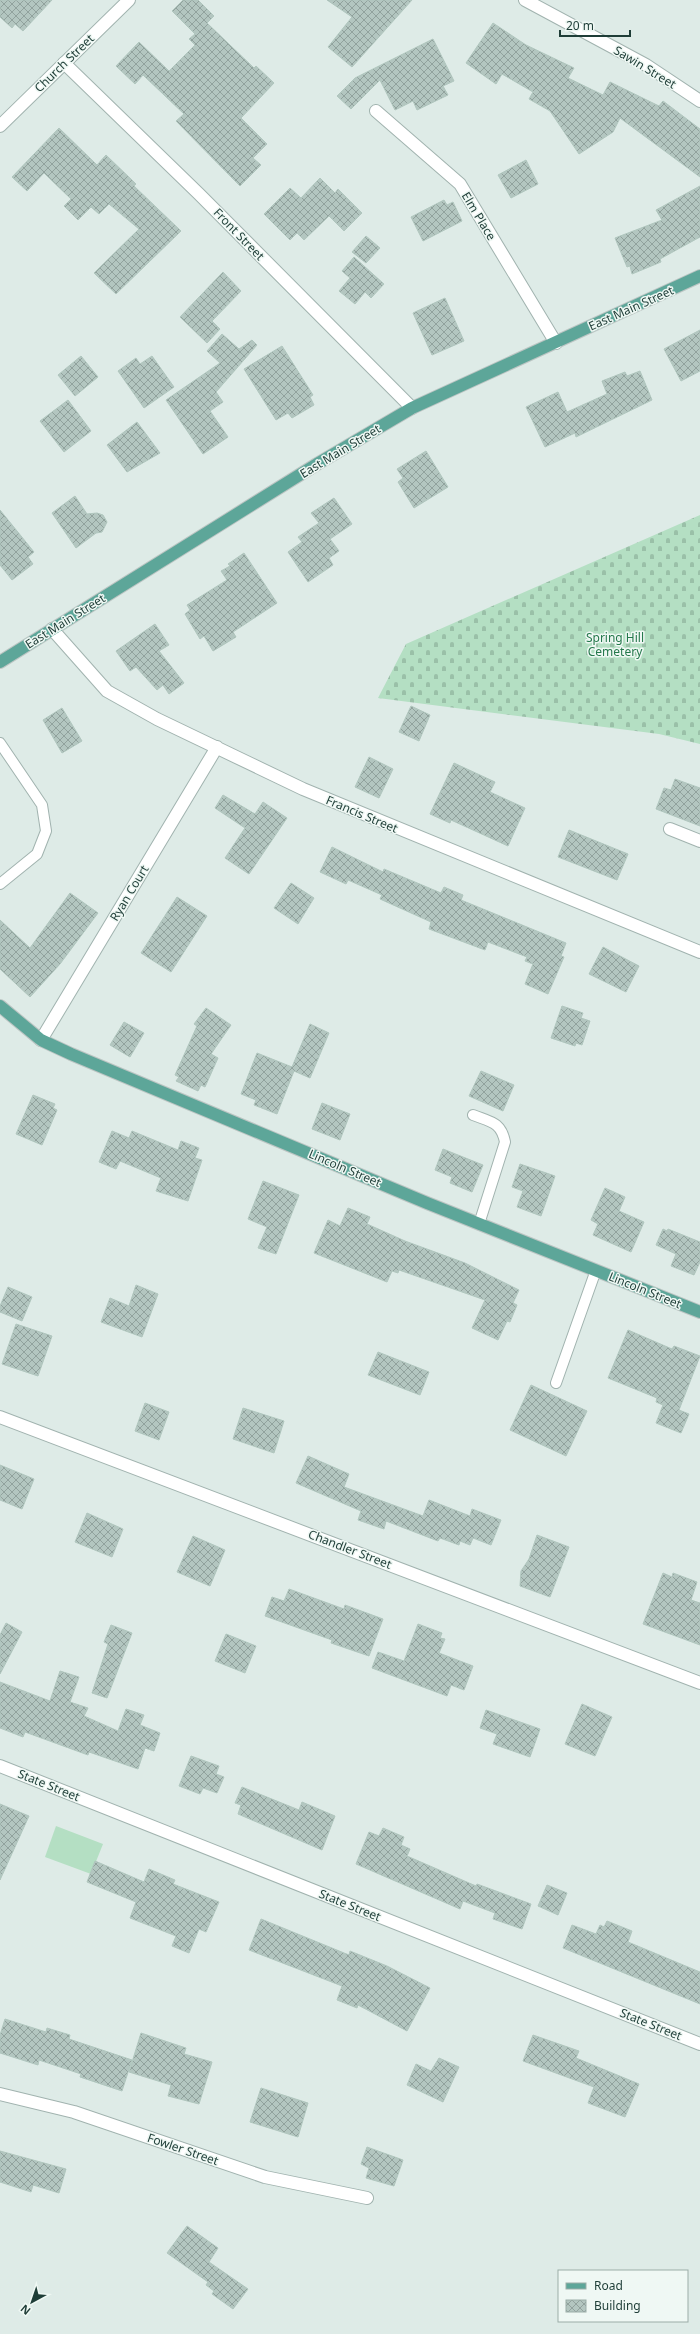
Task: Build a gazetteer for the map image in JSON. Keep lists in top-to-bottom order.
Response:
{
  "streets": {
    "main road": ["East Main Street", "Lincoln Street"],
    "street": [
      "Church Street",
      "Sawin Street",
      "Elm Place",
      "Front Street",
      "Francis Street",
      "Ryan Court",
      "Chandler Street",
      "State Street",
      "Fowler Street"
    ]
  },
  "crossings": [
    ["Church Street", "Front Street"],
    ["Elm Place", "East Main Street"],
    ["Front Street", "East Main Street"],
    ["East Main Street", "Francis Street"],
    ["Francis Street", "Ryan Court"],
    ["Ryan Court", "Lincoln Street"]
  ],
  "parks": ["Spring Hill Cemetery"],
  "legend": ["Road", "Building"],
  "scale_bar": "20 m",
  "north": "bottom left"
}
